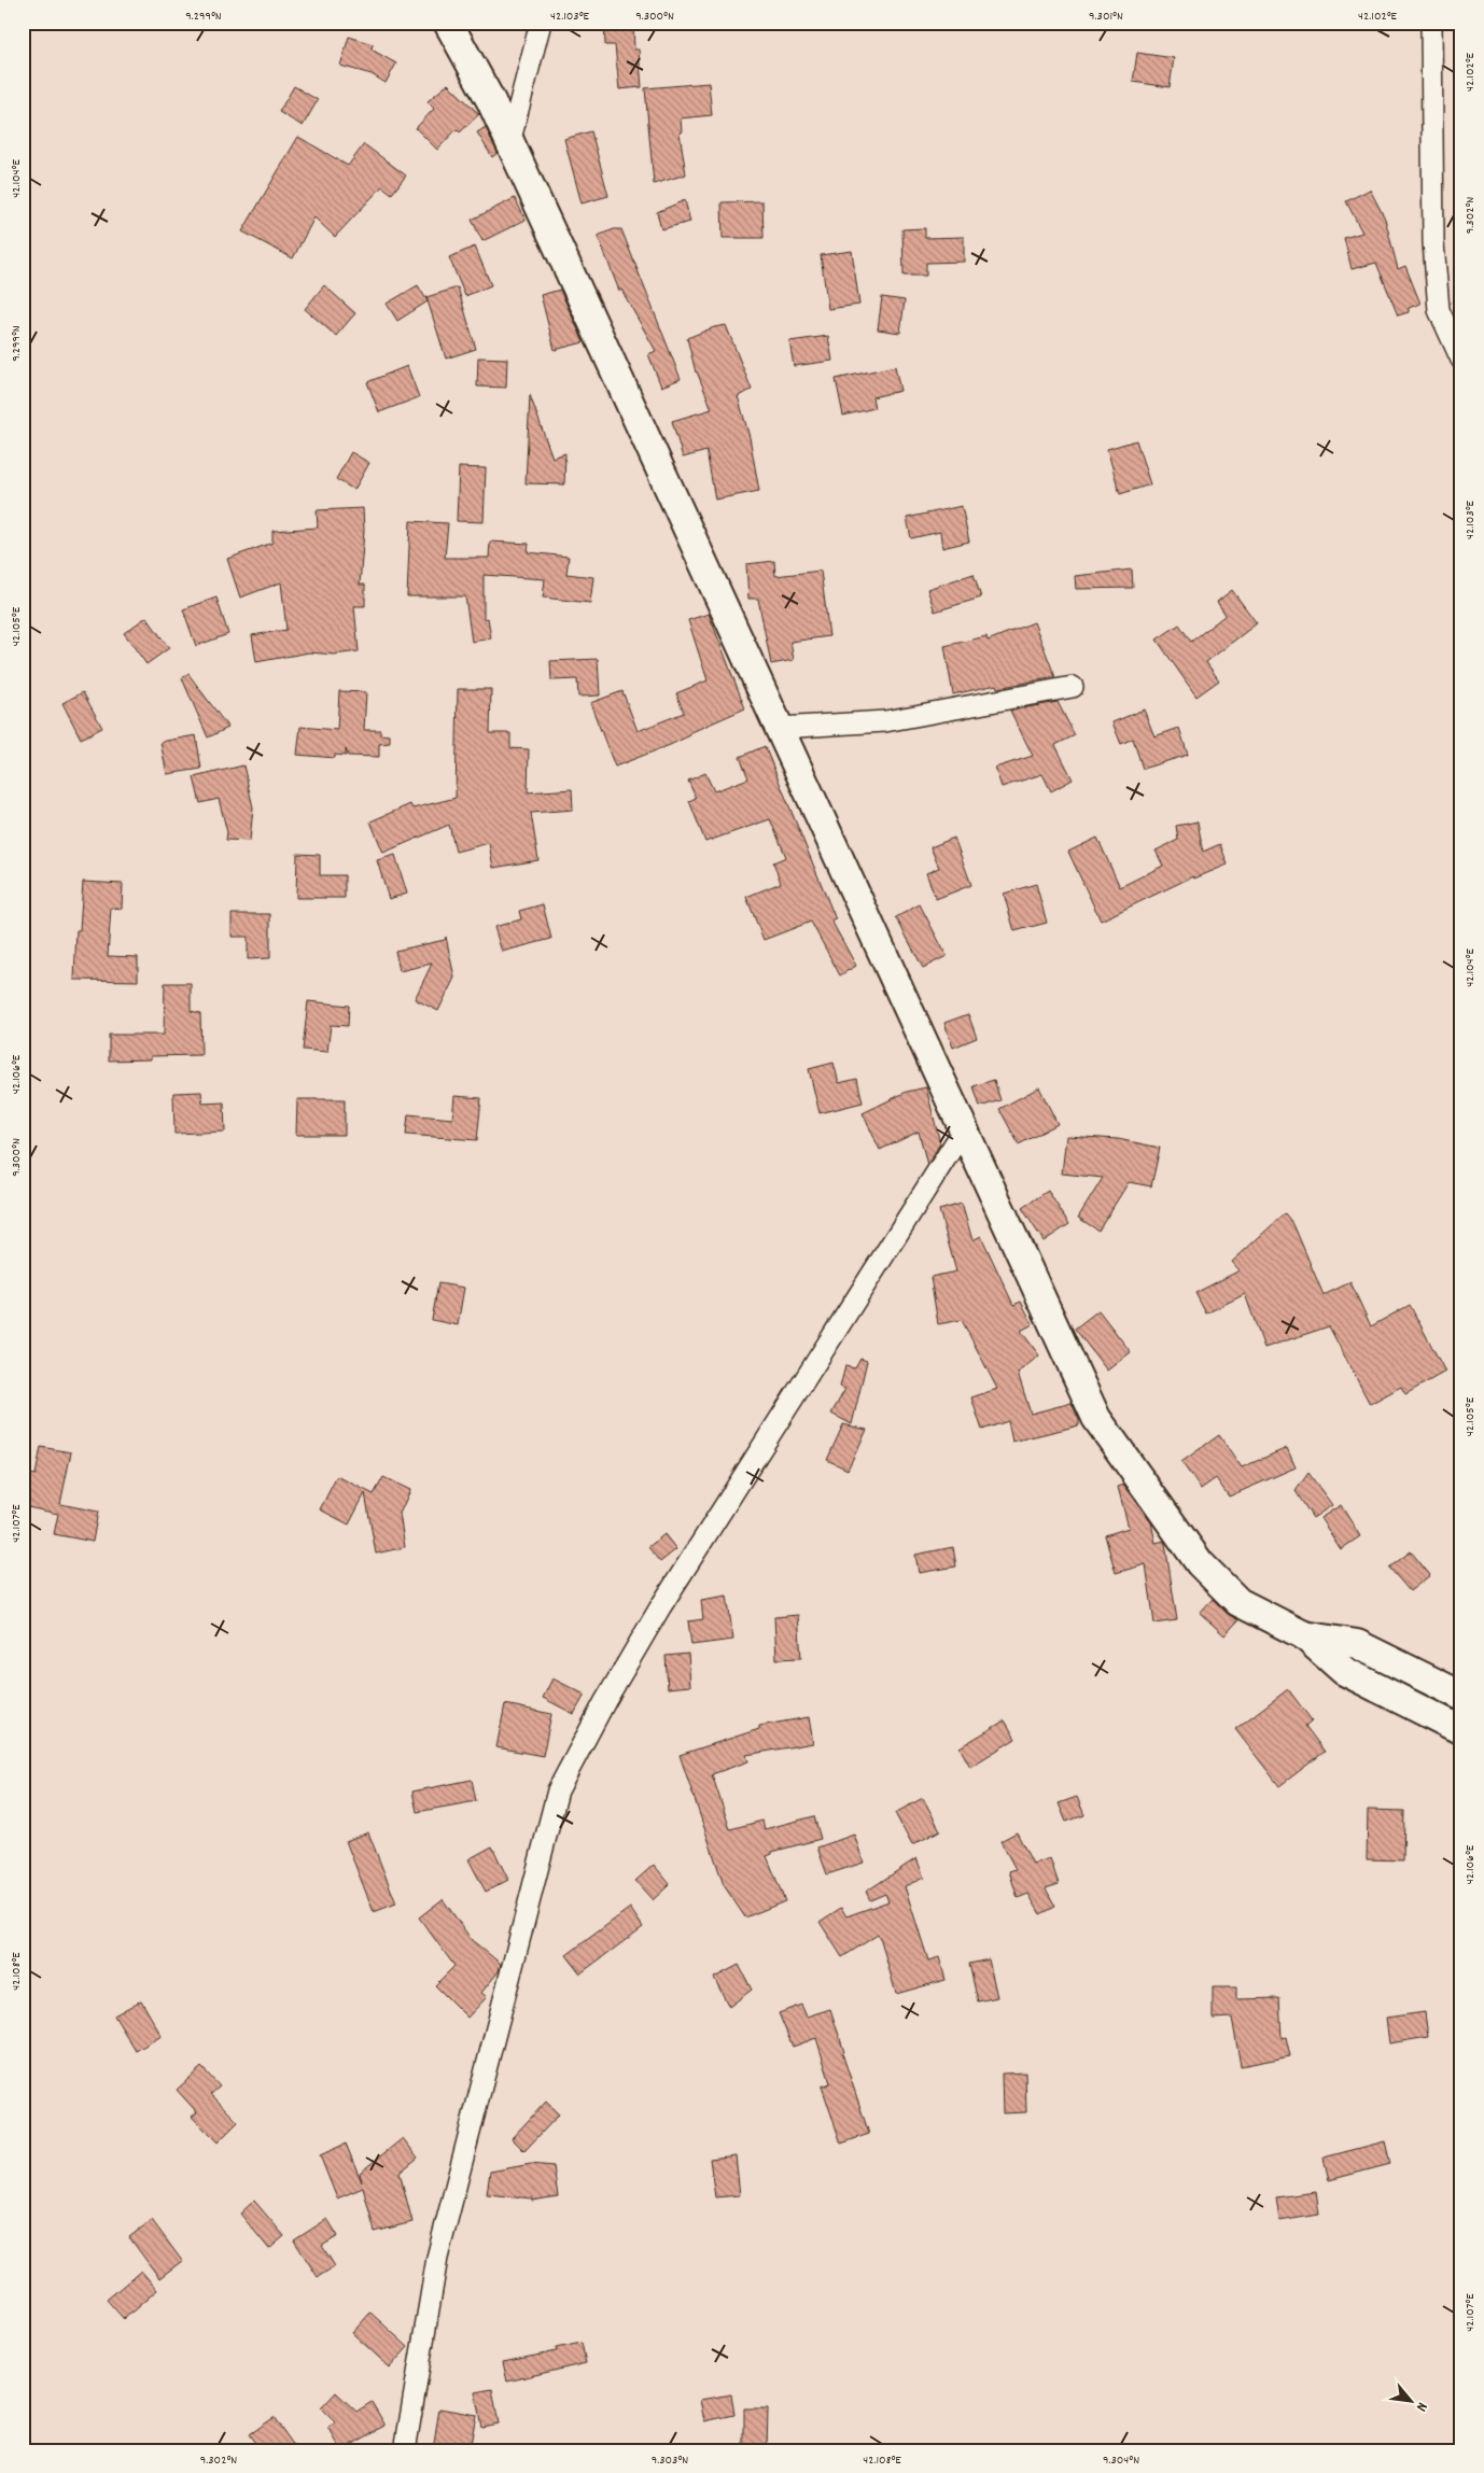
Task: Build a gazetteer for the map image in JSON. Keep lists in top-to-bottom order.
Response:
{
  "north": "bottom right",
  "coordinates": [
    "9.299°N",
    "42.103°E",
    "9.300°N",
    "9.301°N",
    "42.102°E",
    "42.104°E",
    "9.302°N",
    "42.105°E",
    "42.106°E",
    "42.107°E",
    "42.108°E",
    "9.303°N",
    "9.304°N"
  ]
}
